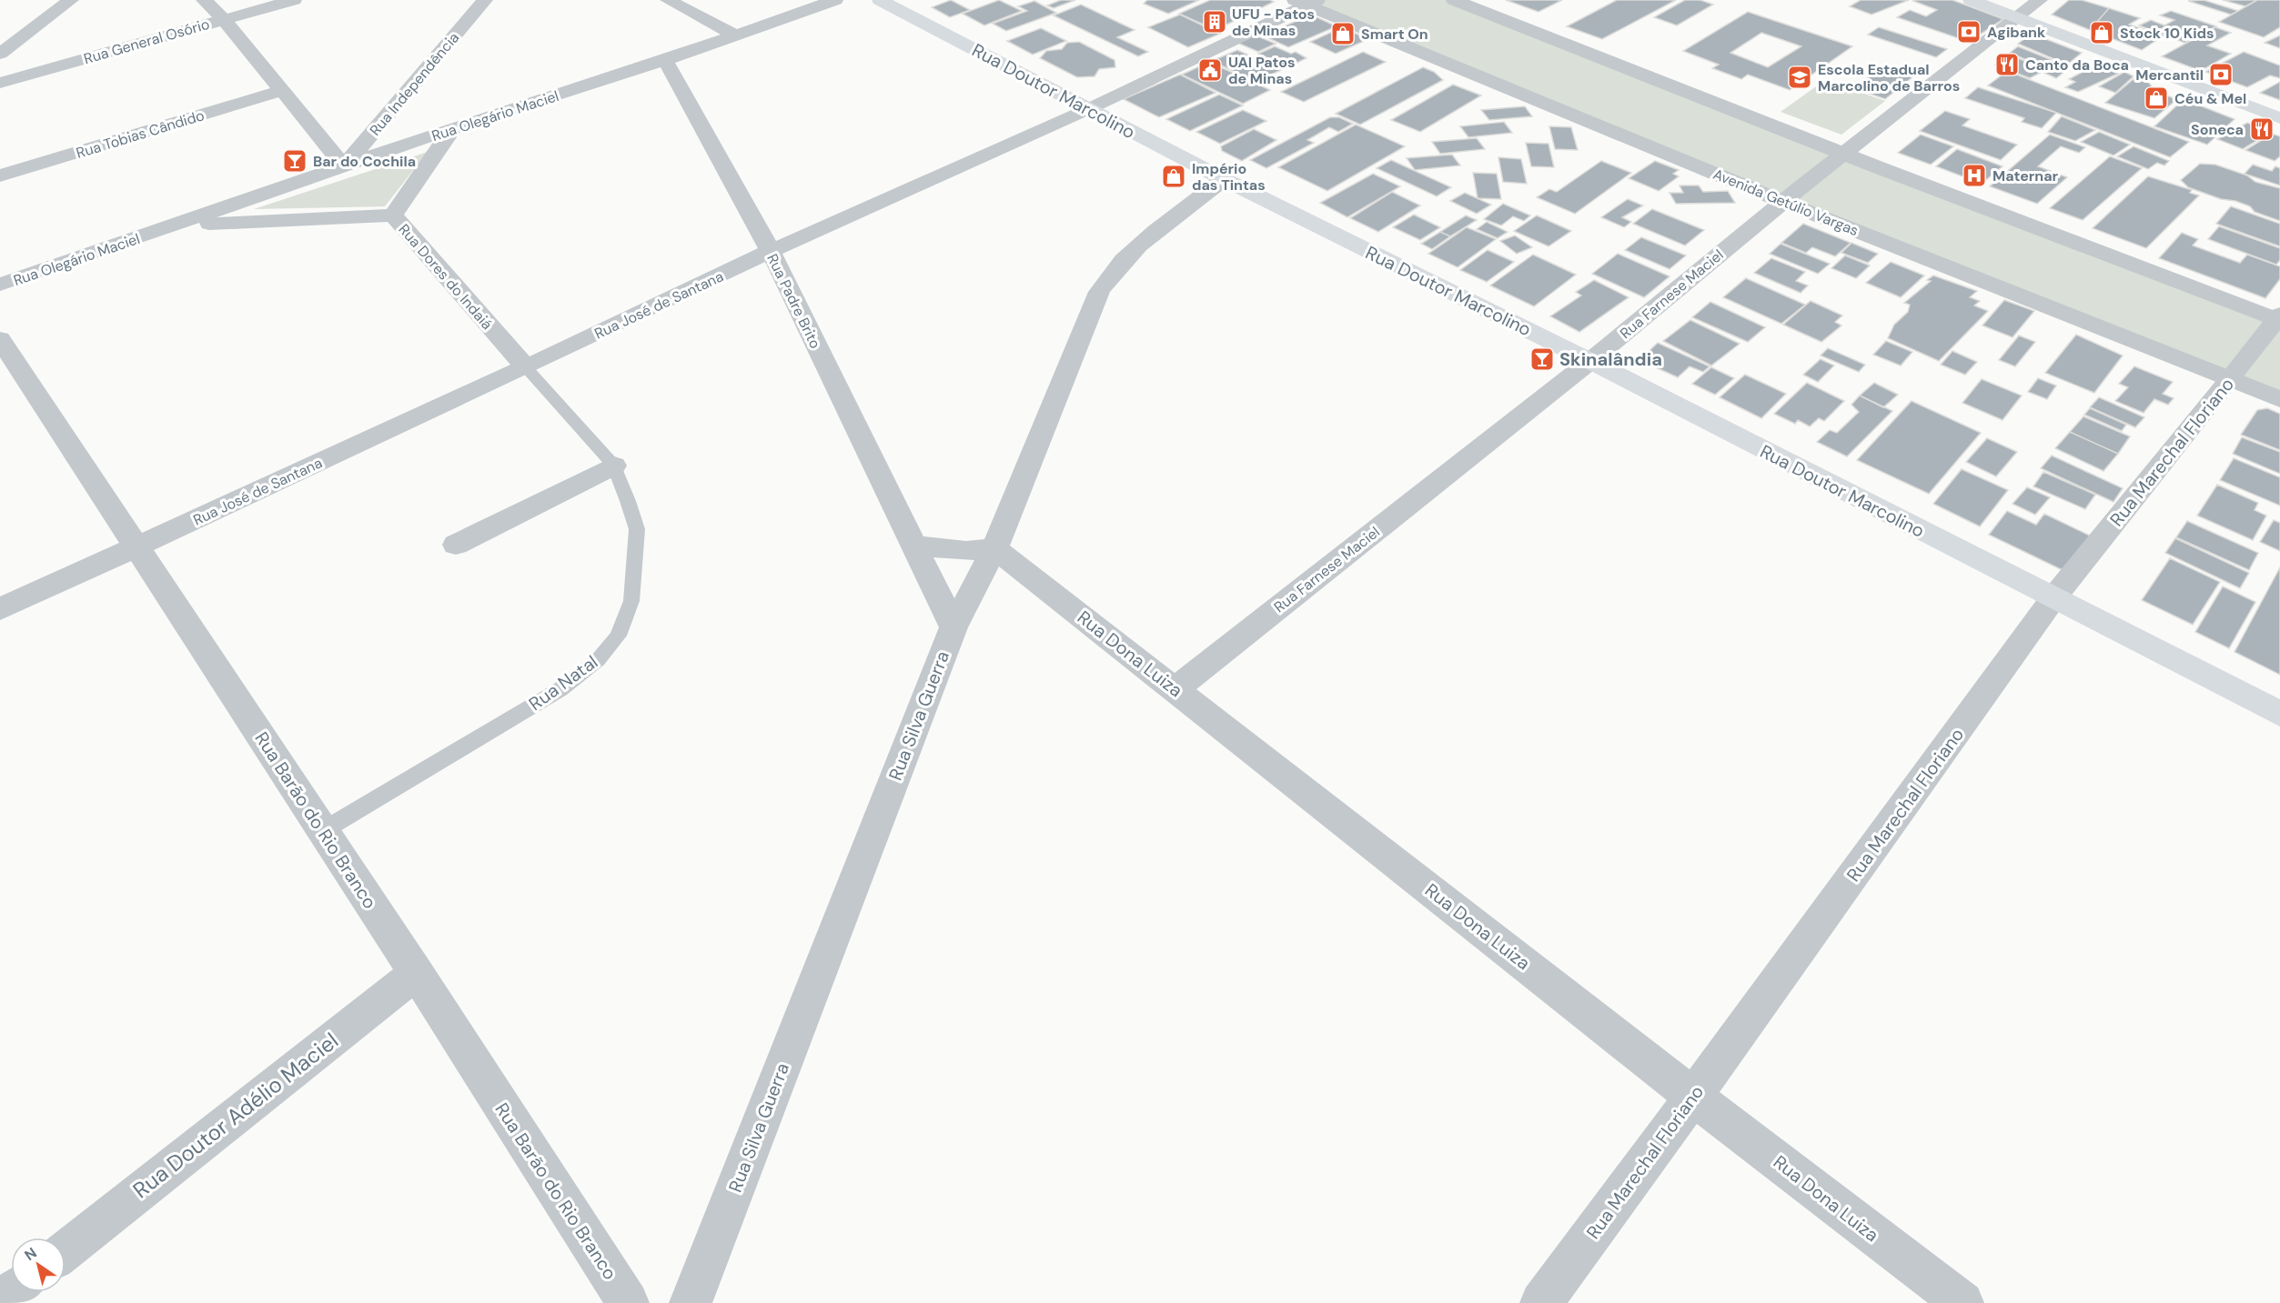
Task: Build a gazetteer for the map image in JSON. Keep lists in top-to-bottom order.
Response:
{
  "streets": {
    "main road": ["Rua Doutor Marcolino"],
    "street": [
      "Rua General Osório",
      "Rua Independência",
      "Rua Olegário Maciel",
      "Rua Tobias Cândido",
      "Avenida Getúlio Vargas",
      "Rua Dores do Indaiá",
      "Rua Farnese Maciel",
      "Rua Padre Brito",
      "Rua José de Santana",
      "Rua Marechal Floriano",
      "Rua Dona Luiza",
      "Rua Silva Guerra",
      "Rua Barão do Rio Branco",
      "Rua Doutor Adélio Maciel"
    ],
    "lane": ["Rua Natal"]
  },
  "crossings": [
    ["Rua Independência", "Rua Olegário Maciel"],
    ["Rua Doutor Marcolino", "Rua Farnese Maciel"],
    ["Rua Doutor Marcolino", "Rua José de Santana"],
    ["Rua Doutor Marcolino", "Rua Marechal Floriano"],
    ["Rua Doutor Marcolino", "Rua Silva Guerra"],
    ["Rua Olegário Maciel", "Rua Dores do Indaiá"],
    ["Rua Olegário Maciel", "Rua Padre Brito"],
    ["Avenida Getúlio Vargas", "Rua Farnese Maciel"],
    ["Avenida Getúlio Vargas", "Rua José de Santana"],
    ["Avenida Getúlio Vargas", "Rua Marechal Floriano"],
    ["Rua Dores do Indaiá", "Rua José de Santana"],
    ["Rua Dores do Indaiá", "Rua Natal"],
    ["Rua Farnese Maciel", "Rua Dona Luiza"],
    ["Rua Padre Brito", "Rua José de Santana"],
    ["Rua Padre Brito", "Rua Silva Guerra"],
    ["Rua José de Santana", "Rua Natal"],
    ["Rua José de Santana", "Rua Barão do Rio Branco"],
    ["Rua Marechal Floriano", "Rua Dona Luiza"],
    ["Rua Dona Luiza", "Rua Silva Guerra"],
    ["Rua Natal", "Rua Barão do Rio Branco"],
    ["Rua Barão do Rio Branco", "Rua Doutor Adélio Maciel"]
  ],
  "places": {
    "building": ["UFU - Patos de Minas"],
    "bank": ["Agibank", "Mercantil"],
    "shop": [
      "Stock 10 Kids",
      "Smart On",
      "Céu & Mel",
      "Império das Tintas"
    ],
    "restaurant": ["Canto da Boca", "Soneca"],
    "public building": ["UAI Patos de Minas"],
    "school or university": ["Escola Estadual Marcolino de Barros"],
    "bar": ["Bar do Cochila", "Skinalândia"],
    "hospital": ["Maternar"]
  },
  "north": "top left"
}
